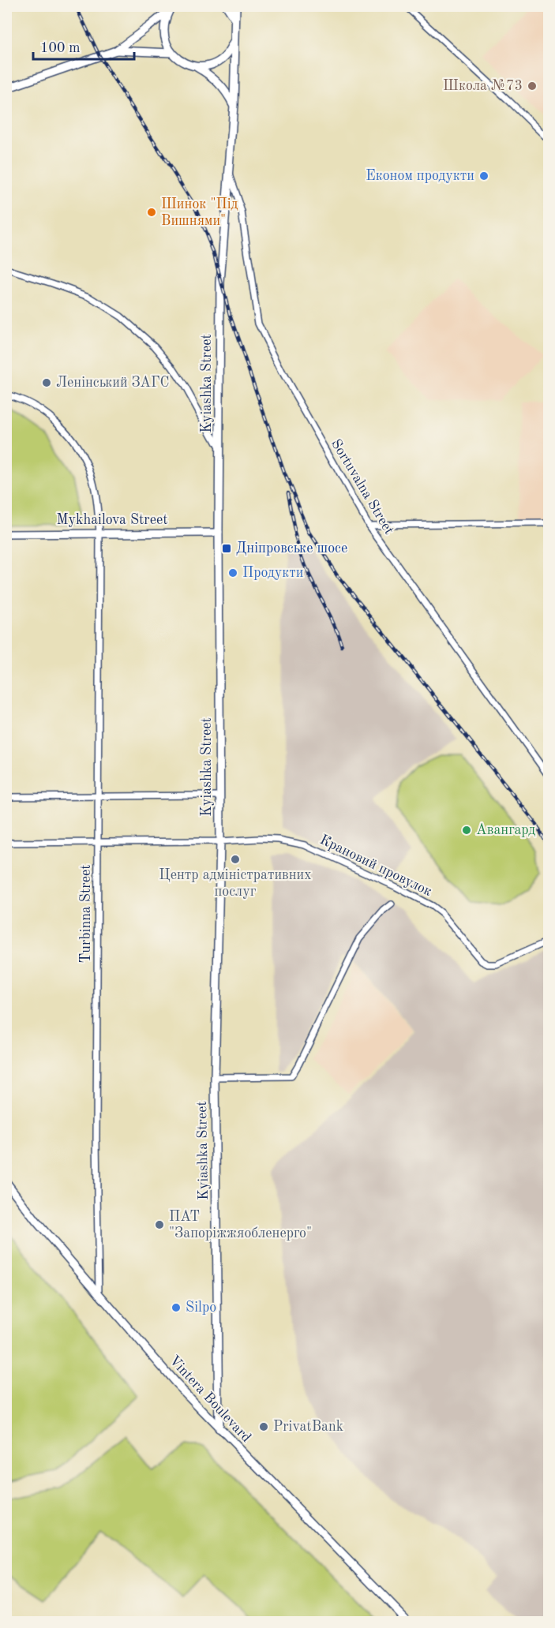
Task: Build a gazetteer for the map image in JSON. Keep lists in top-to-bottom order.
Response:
{
  "streets": {
    "street": [
      "Kyiashka Street",
      "Sortuvalna Street",
      "Mykhailova Street",
      "Крановий провулок",
      "Turbinna Street",
      "Vintera Boulevard"
    ]
  },
  "crossings": [
    ["Kyiashka Street", "Sortuvalna Street"],
    ["Kyiashka Street", "Mykhailova Street"],
    ["Kyiashka Street", "Крановий провулок"],
    ["Kyiashka Street", "Vintera Boulevard"],
    ["Mykhailova Street", "Turbinna Street"],
    ["Turbinna Street", "Vintera Boulevard"]
  ],
  "places": {
    "other": [
      "Школа №73",
      "Економ продукти",
      "Шинок \"Під Вишнями\"",
      "Ленінський ЗАГС",
      "Продукти",
      "Авангард",
      "Центр адміністративних послуг",
      "ПАТ \"Запоріжжяобленерго\"",
      "Silpo",
      "PrivatBank"
    ],
    "transit": ["Дніпровське шосе"]
  },
  "scale_bar": "100 m"
}
